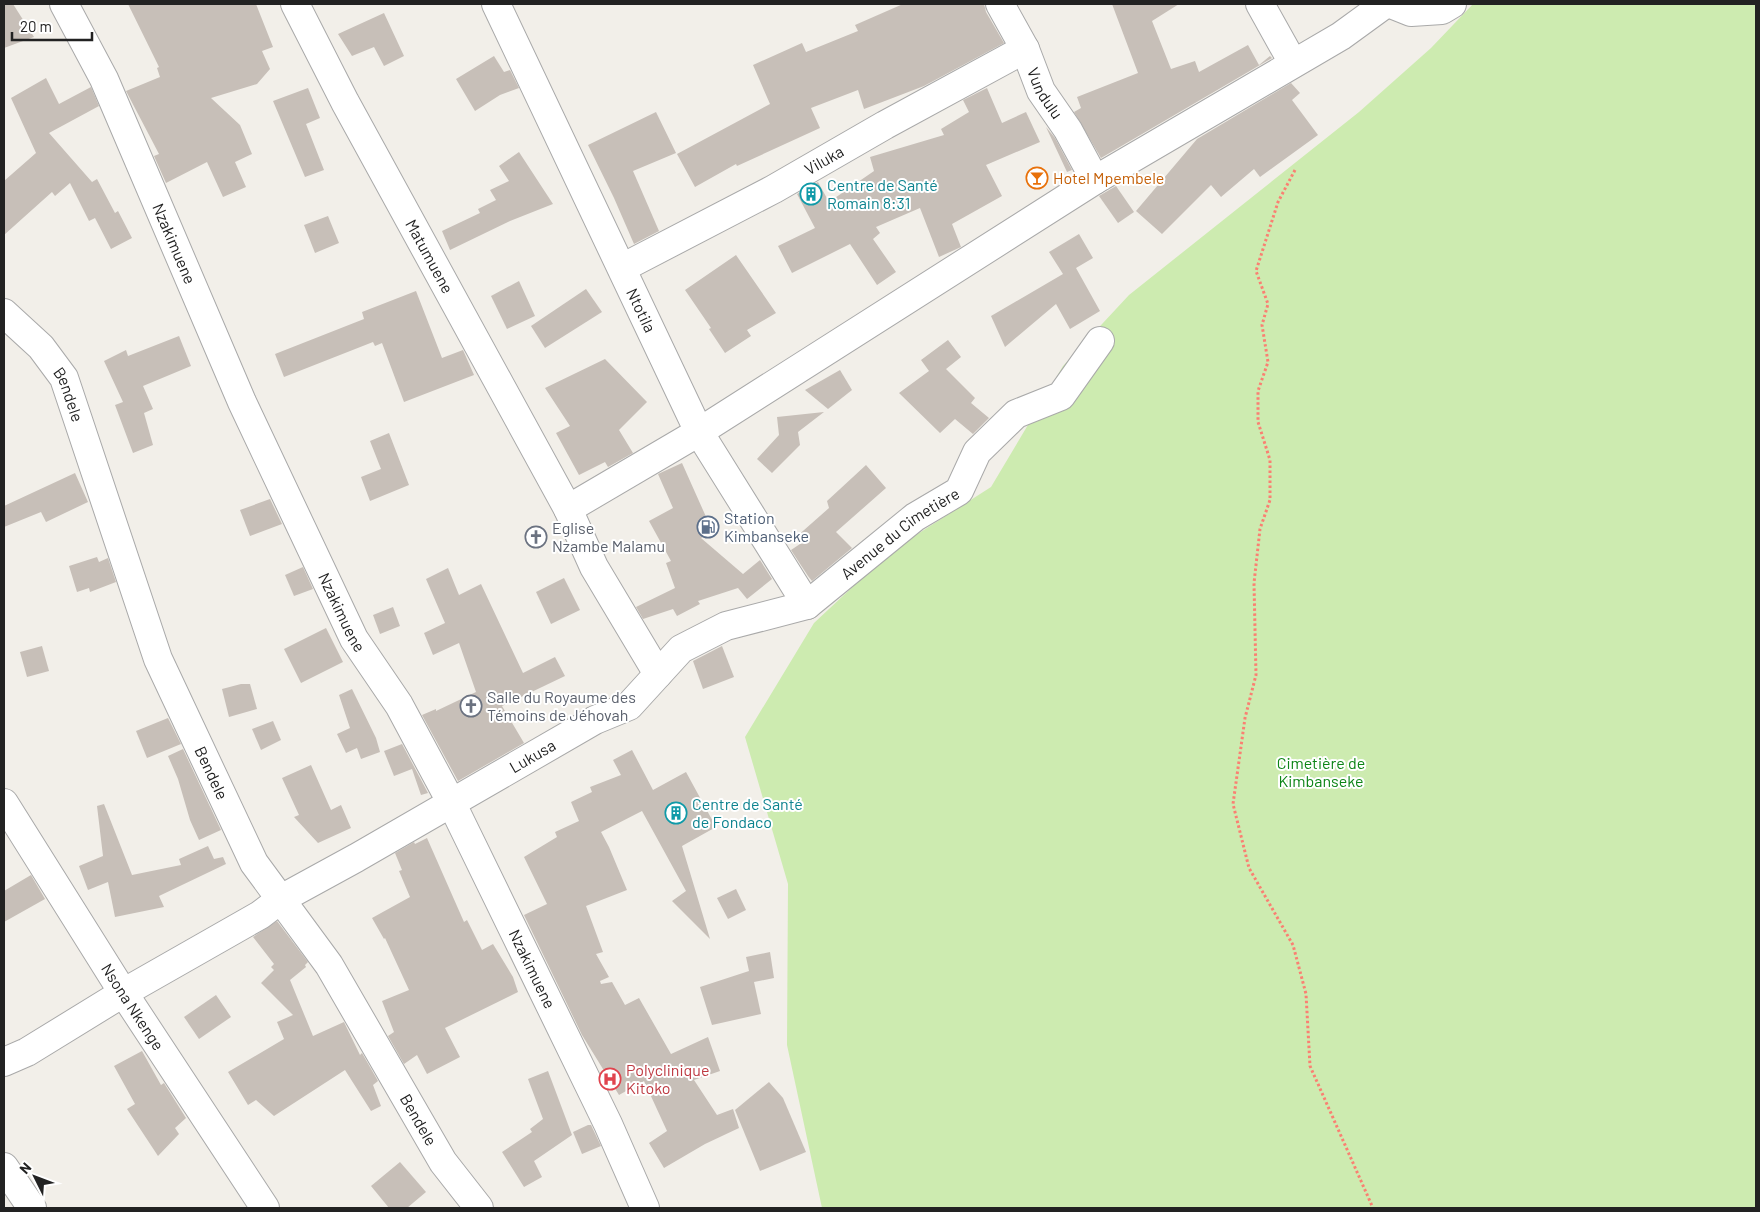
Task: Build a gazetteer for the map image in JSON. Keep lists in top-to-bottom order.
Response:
{
  "streets": {
    "street": [
      "Vundulu",
      "Viluka",
      "Nzakimuene",
      "Matumuene",
      "Ntotila",
      "Bendele",
      "Avenue du Cimetière",
      "Lukusa",
      "Nsona Nkenge"
    ]
  },
  "crossings": [
    ["Vundulu", "Viluka"],
    ["Viluka", "Ntotila"],
    ["Nzakimuene", "Lukusa"],
    ["Matumuene", "Avenue du Cimetière"],
    ["Matumuene", "Lukusa"],
    ["Ntotila", "Avenue du Cimetière"],
    ["Bendele", "Lukusa"],
    ["Avenue du Cimetière", "Lukusa"],
    ["Lukusa", "Nsona Nkenge"]
  ],
  "parks": ["Cimetière de Kimbanseke"],
  "places": {
    "bar": ["Hotel Mpembele"],
    "building": ["Centre de Santé Romain 8:31", "Centre de Santé de Fondaco"],
    "fuel station": ["Station Kimbanseke"],
    "church": ["Eglise Nzambe Malamu", "Salle du Royaume des Témoins de Jéhovah"],
    "hospital": ["Polyclinique Kitoko"]
  },
  "scale_bar": "20 m",
  "north": "top left"
}
